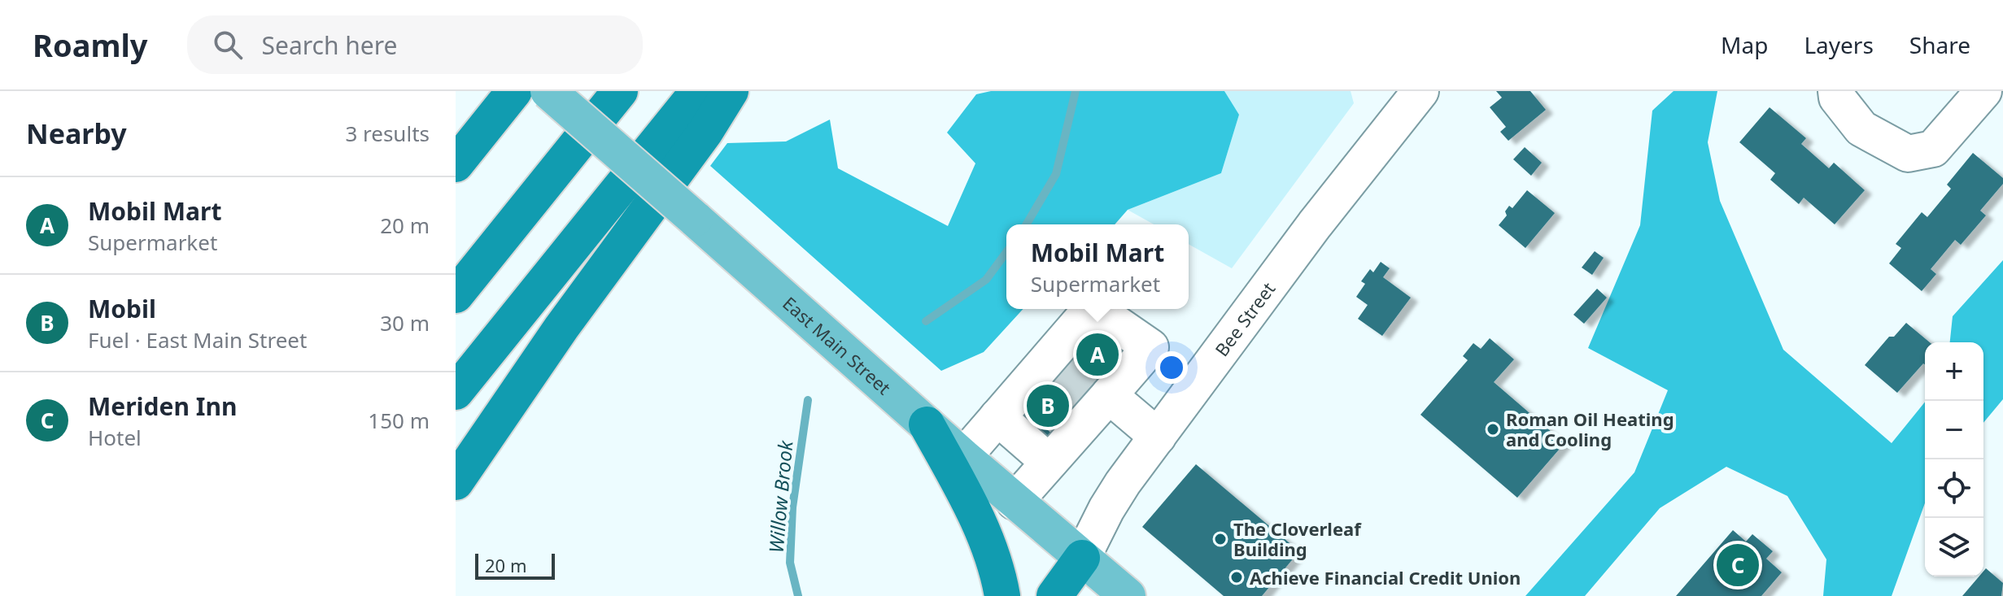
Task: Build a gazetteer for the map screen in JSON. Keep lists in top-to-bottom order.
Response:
{
  "streets": {
    "main road": ["East Main Street"],
    "street": ["Bee Street"]
  },
  "crossings": [
    ["Bee Street", "East Main Street"]
  ],
  "water": ["Willow Brook"],
  "places": ["Roman Oil Heating and Cooling", "The Cloverleaf Building", "Achieve Financial Credit Union"],
  "scale_bar": "20 m",
  "page": {
    "header": "Roamly",
    "search": "Search here",
    "nav": ["Map", "Layers", "Share"],
    "heading": ["Nearby", "3 results"],
    "list": [
      {
        "mark": "A",
        "name": "Mobil Mart",
        "note": "Supermarket",
        "value": "20 m"
      },
      {
        "mark": "B",
        "name": "Mobil",
        "note": "Fuel · East Main Street",
        "value": "30 m"
      },
      {
        "mark": "C",
        "name": "Meriden Inn",
        "note": "Hotel",
        "value": "150 m"
      }
    ],
    "popup": ["Mobil Mart", "Supermarket"],
    "pins": ["A", "B", "C"],
    "map_buttons": ["+", "−"],
    "scale": "20 m"
  }
}
